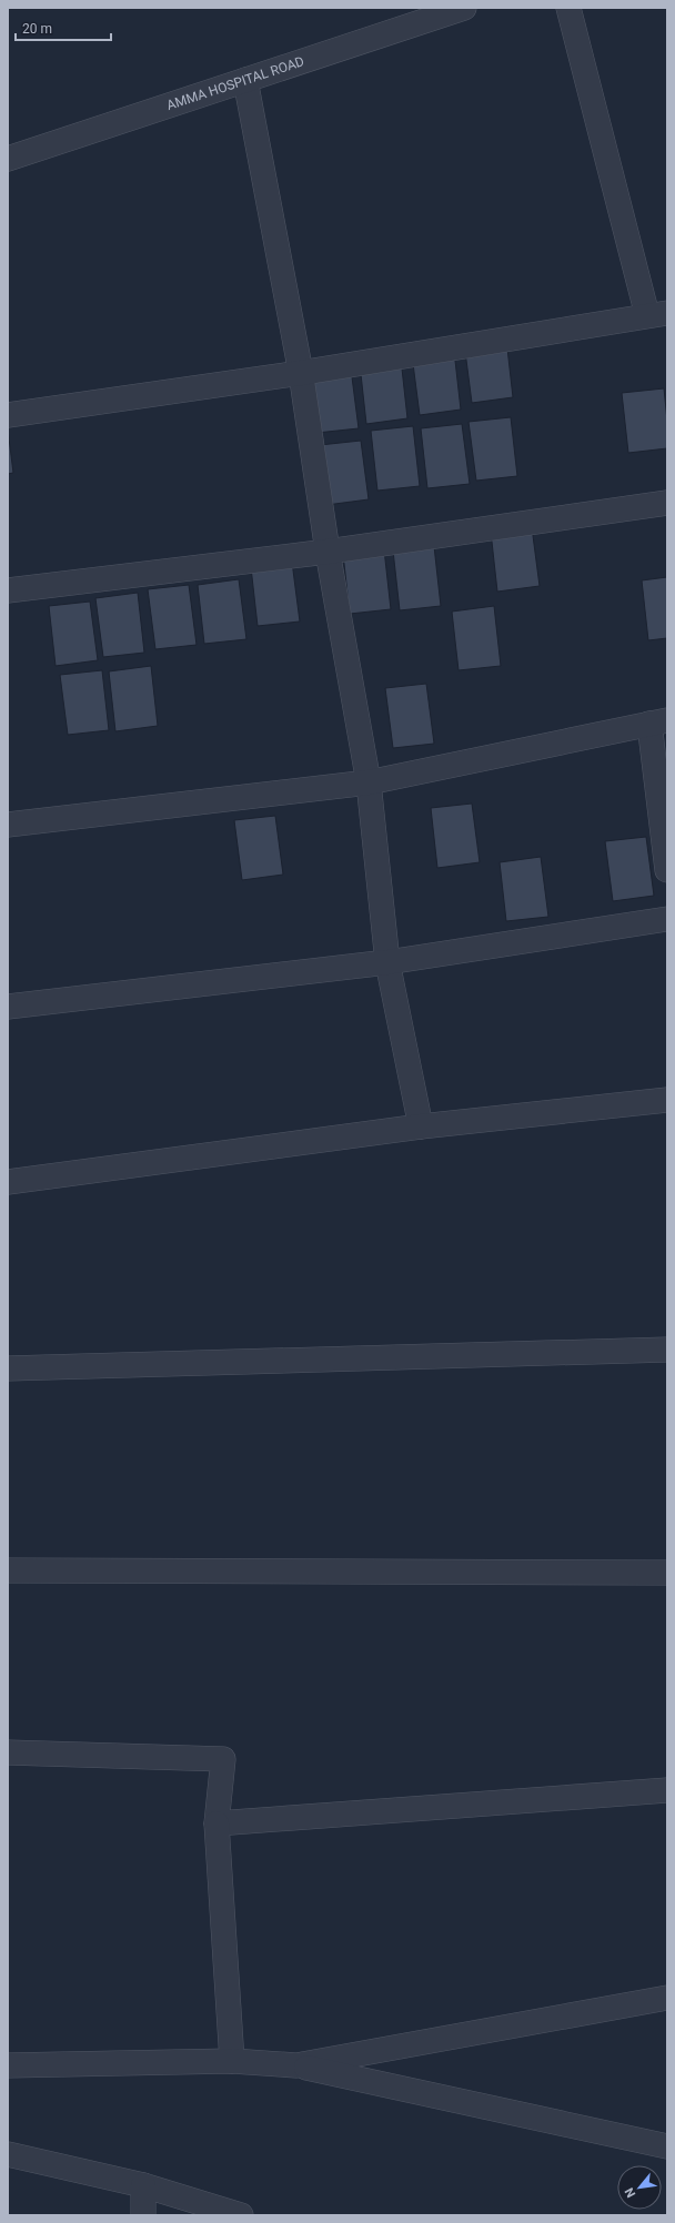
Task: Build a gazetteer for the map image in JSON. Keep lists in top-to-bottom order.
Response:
{
  "streets": {
    "street": ["AMMA HOSPITAL ROAD"]
  },
  "scale_bar": "20 m",
  "north": "bottom left"
}
